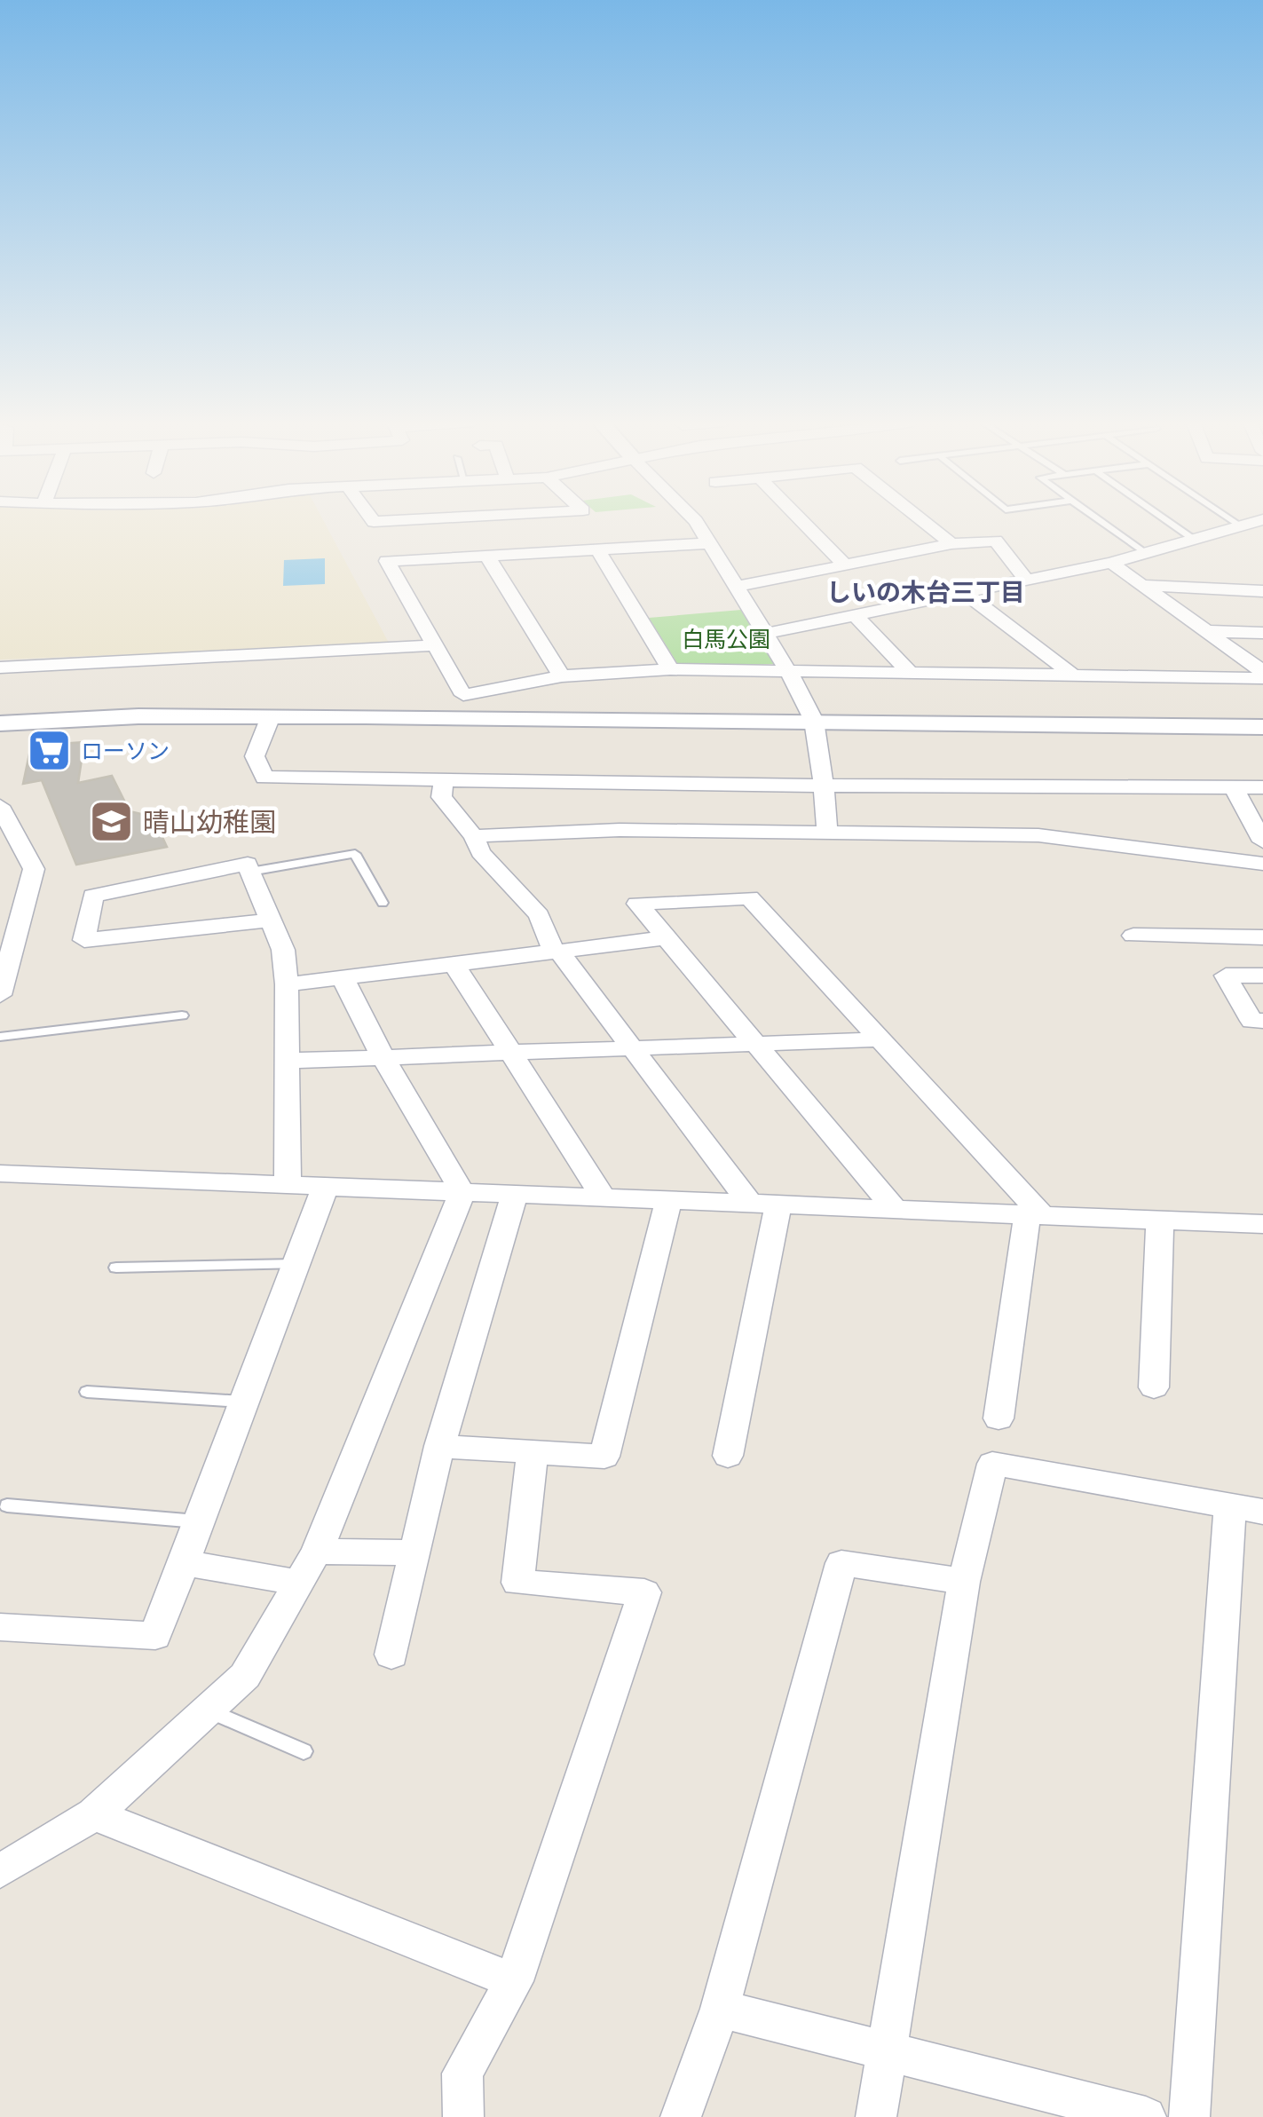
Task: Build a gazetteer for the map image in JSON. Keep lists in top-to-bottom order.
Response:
{
  "districts": ["しいの木台三丁目"],
  "parks": ["白馬公園"],
  "places": {
    "supermarket": ["ローソン"],
    "school or university": ["晴山幼稚園"]
  }
}
